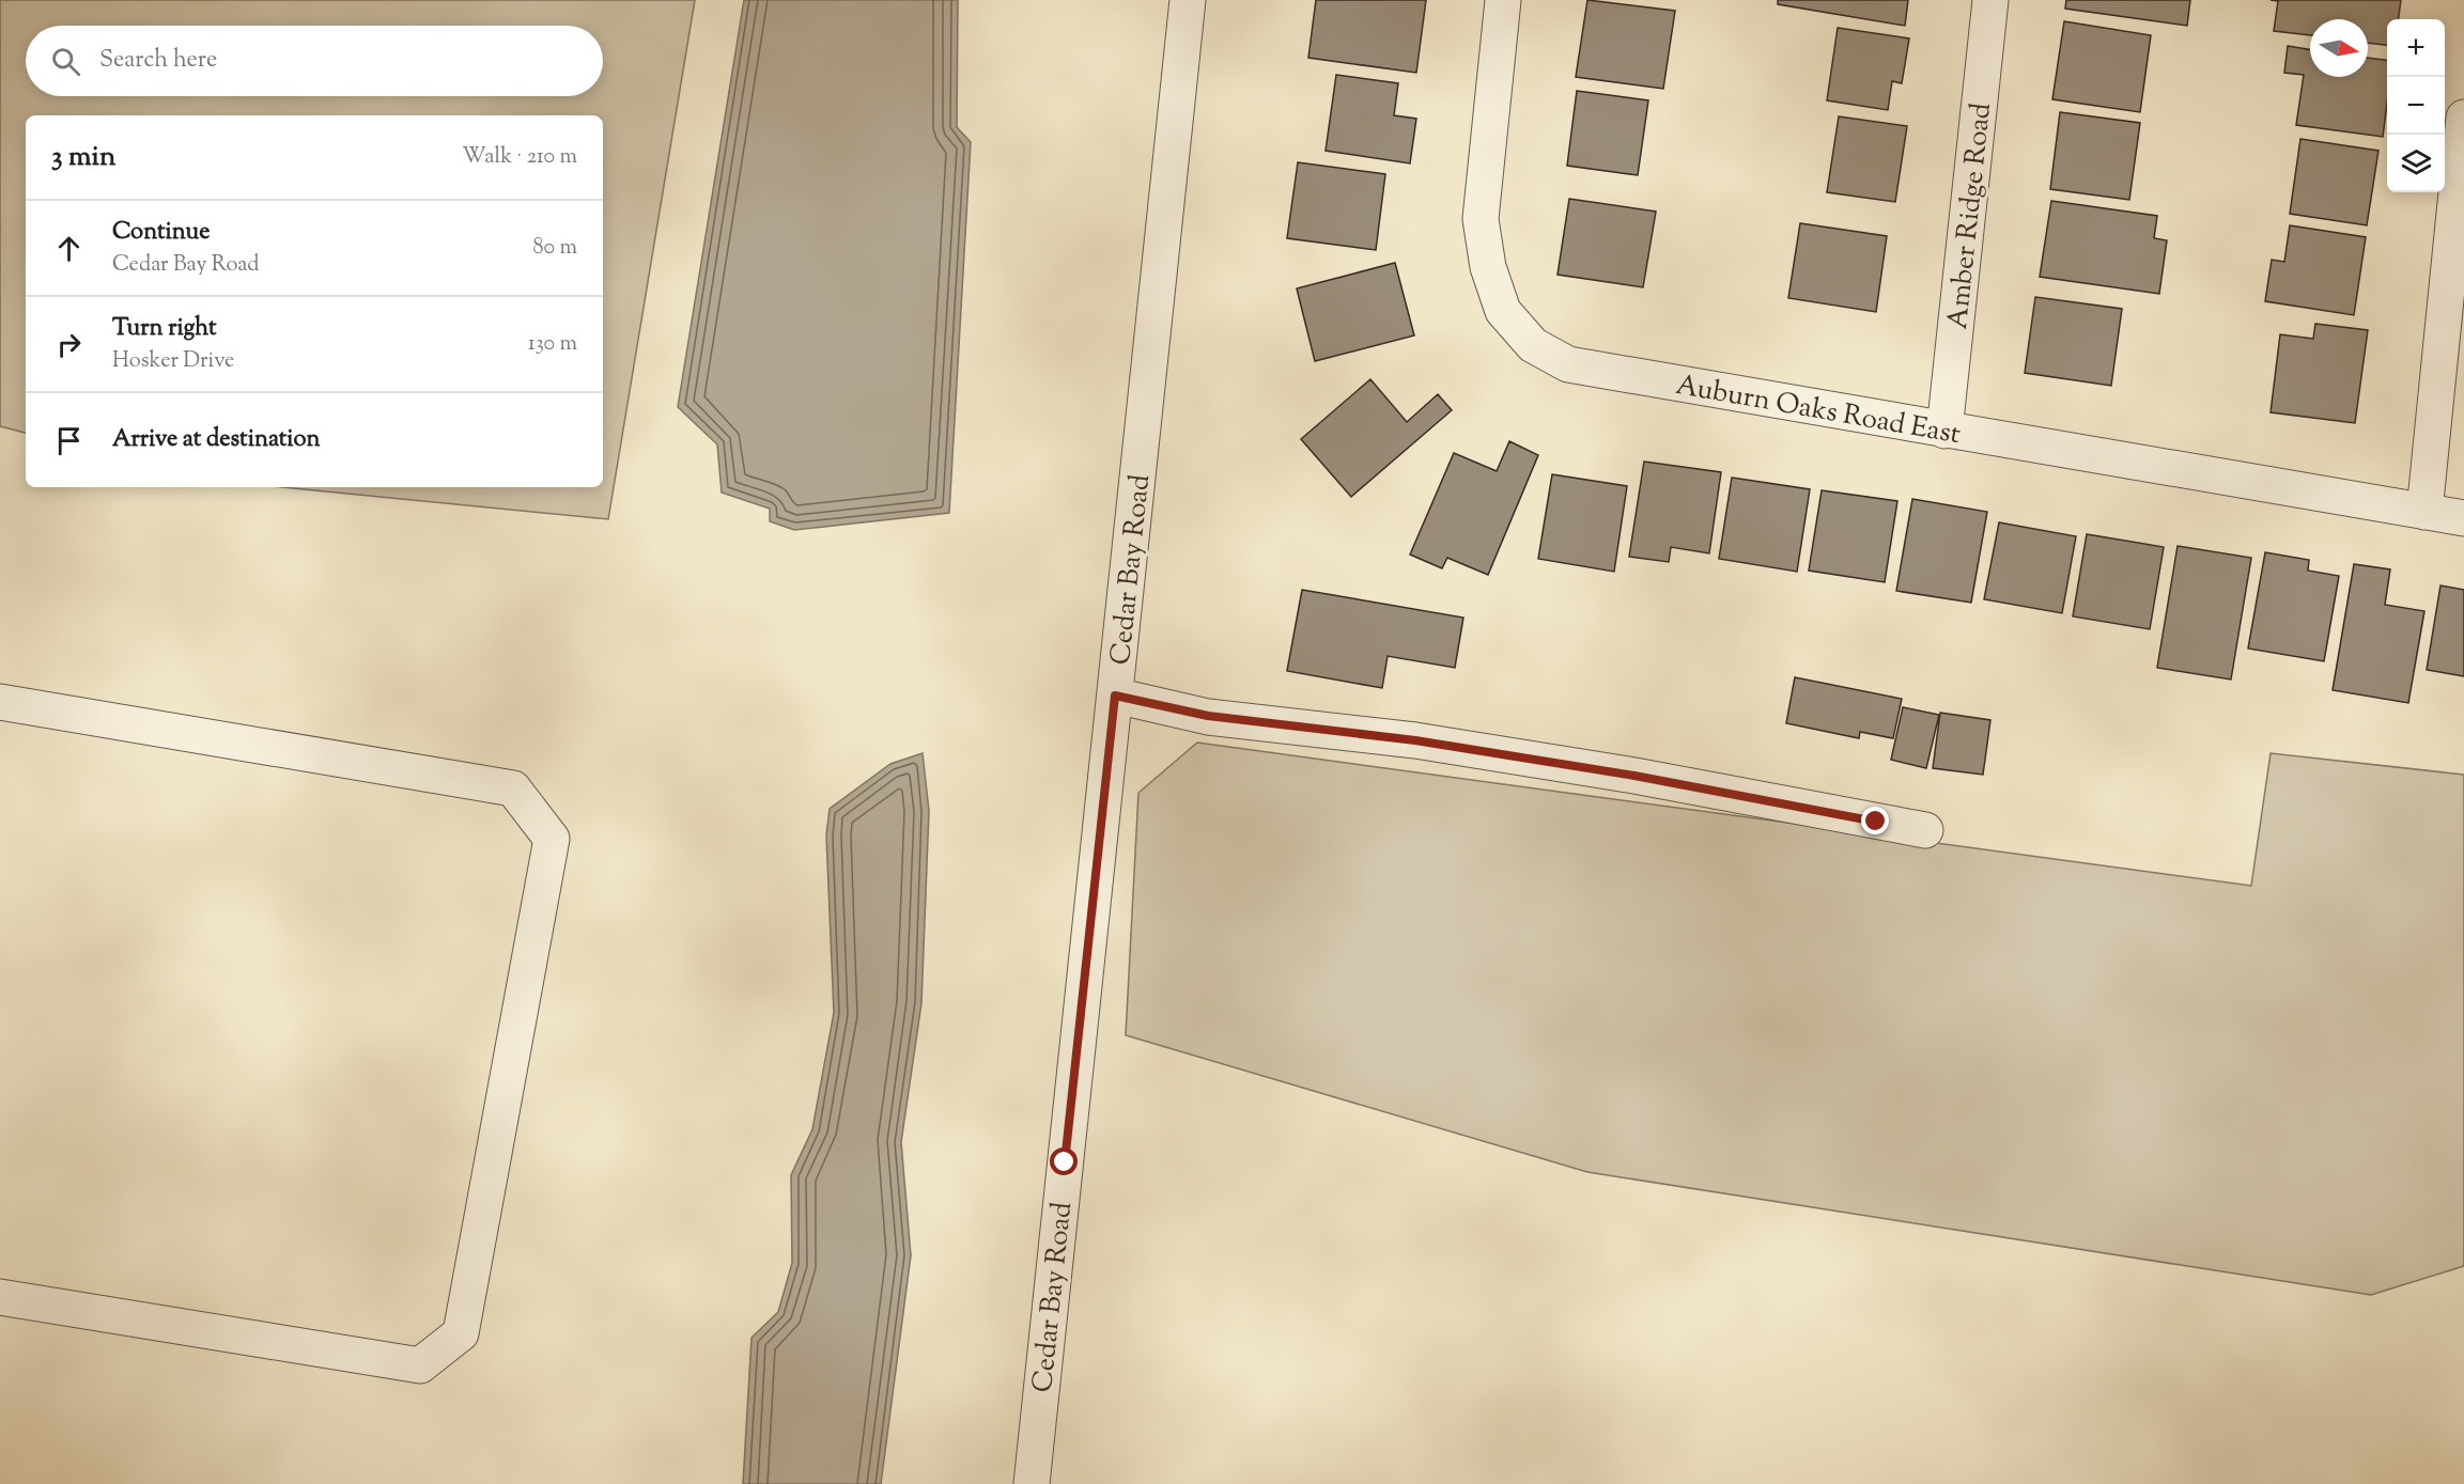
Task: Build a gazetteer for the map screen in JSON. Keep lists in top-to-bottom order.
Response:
{
  "streets": {
    "street": ["Amber Ridge Road", "Auburn Oaks Road East", "Cedar Bay Road"]
  },
  "crossings": [
    ["Amber Ridge Road", "Auburn Oaks Road East"]
  ],
  "north": "right",
  "page": {
    "map_buttons": ["+", "−"],
    "search": "Search here",
    "heading": ["3 min", "Walk · 210 m"],
    "list": [
      ["Continue", "Cedar Bay Road", "80 m"],
      ["Turn right", "Hosker Drive", "130 m"],
      "Arrive at destination"
    ]
  }
}
